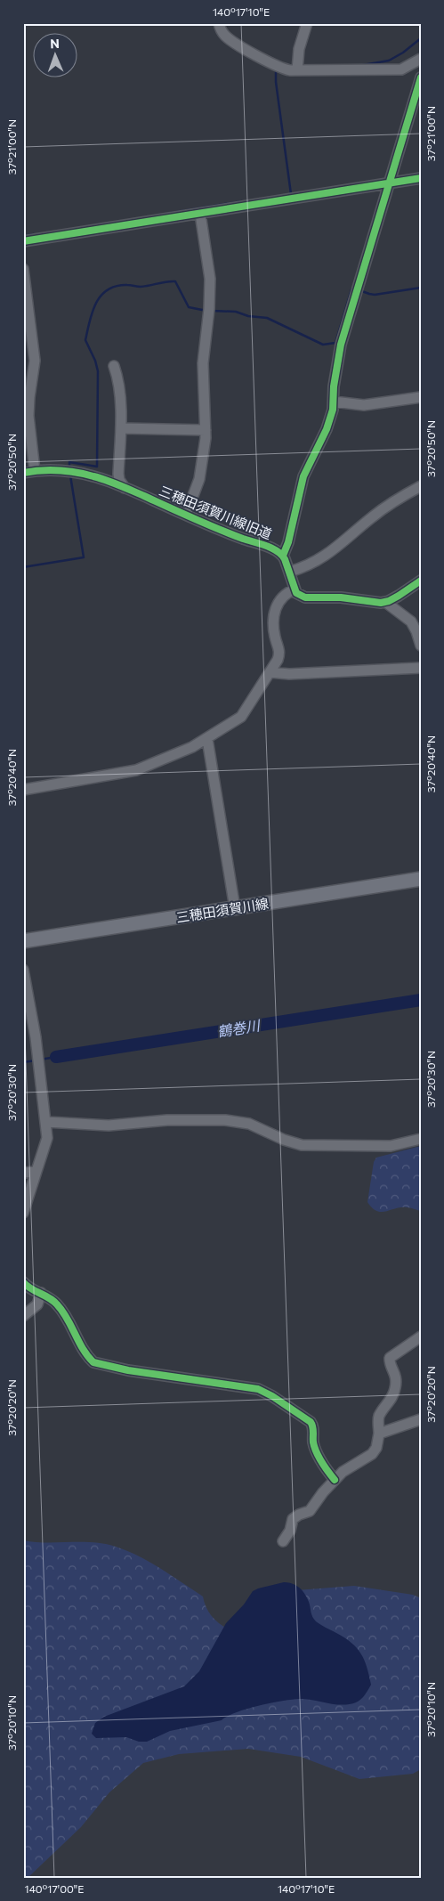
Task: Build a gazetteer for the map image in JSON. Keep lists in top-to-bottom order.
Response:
{
  "streets": {
    "main road": ["三穂田須賀川線"],
    "street": ["三穂田須賀川線旧道"]
  },
  "water": ["鶴巻川"],
  "north": "top",
  "coordinates": [
    "140°17'10\"E",
    "37°21'00\"N",
    "37°20'50\"N",
    "37°20'40\"N",
    "37°20'30\"N",
    "37°20'20\"N",
    "37°20'10\"N",
    "140°17'00\"E"
  ]
}
